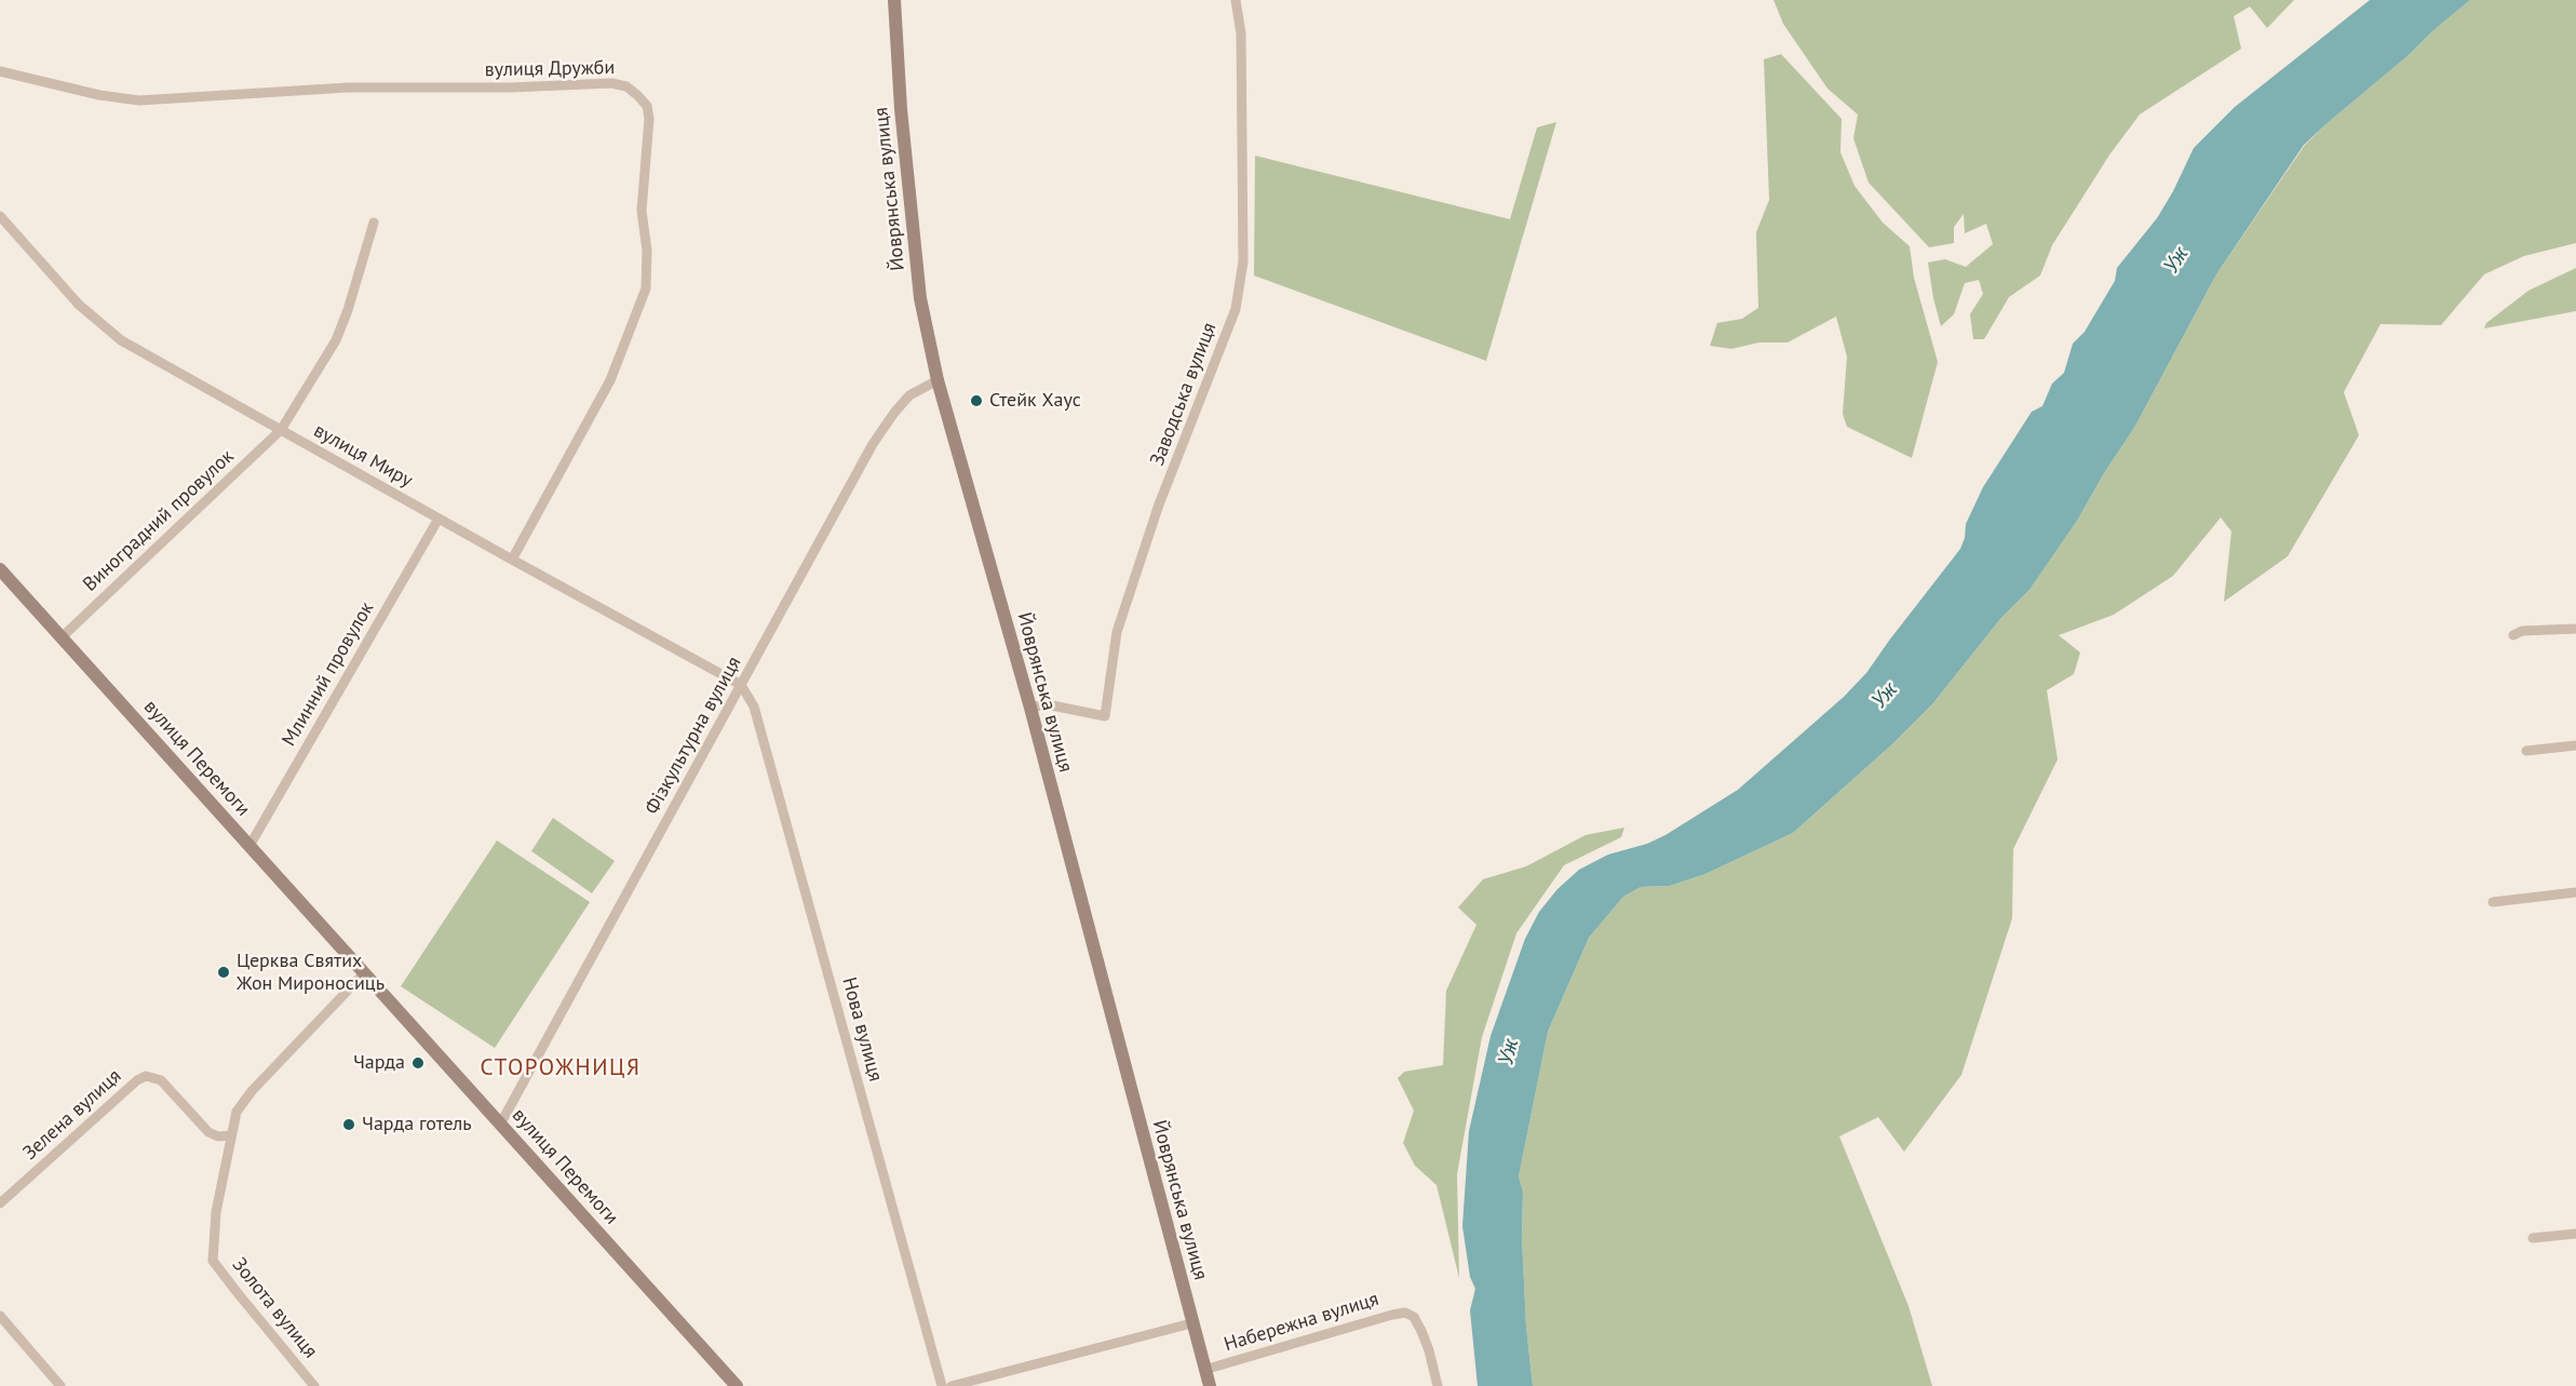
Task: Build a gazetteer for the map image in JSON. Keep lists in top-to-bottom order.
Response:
{
  "streets": {
    "street": [
      "вулиця Дружби",
      "Йоврянська вулиця",
      "Заводська вулиця",
      "вулиця Миру",
      "Виноградний провулок",
      "Млинний провулок",
      "Фізкультурна вулиця",
      "вулиця Перемоги",
      "Нова вулиця",
      "Зелена вулиця",
      "Золота вулиця",
      "Набережна вулиця"
    ]
  },
  "crossings": [
    ["вулиця Дружби", "вулиця Миру"],
    ["Йоврянська вулиця", "Заводська вулиця"],
    ["Йоврянська вулиця", "Фізкультурна вулиця"],
    ["Йоврянська вулиця", "Набережна вулиця"],
    ["вулиця Миру", "Виноградний провулок"],
    ["вулиця Миру", "Млинний провулок"],
    ["вулиця Миру", "Фізкультурна вулиця"],
    ["вулиця Миру", "Нова вулиця"],
    ["Виноградний провулок", "вулиця Перемоги"],
    ["Млинний провулок", "вулиця Перемоги"],
    ["Фізкультурна вулиця", "вулиця Перемоги"],
    ["Фізкультурна вулиця", "Нова вулиця"],
    ["Зелена вулиця", "Золота вулиця"]
  ],
  "districts": ["СТОРОЖНИЦЯ"],
  "water": ["Уж"],
  "places": [
    "Стейк Хаус",
    "Церква Святих Жон Мироносиць",
    "Чарда",
    "Чарда готель"
  ]
}
